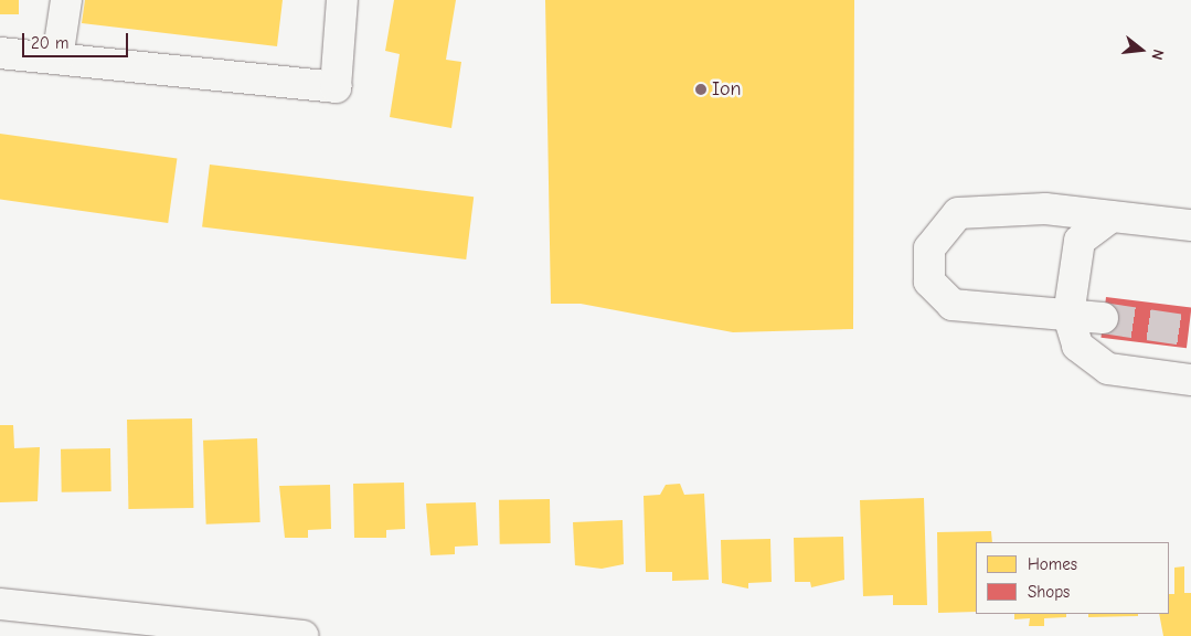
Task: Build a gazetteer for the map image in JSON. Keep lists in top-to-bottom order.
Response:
{
  "places": ["Ion"],
  "legend": ["Homes", "Shops"],
  "scale_bar": "20 m",
  "north": "right"
}
